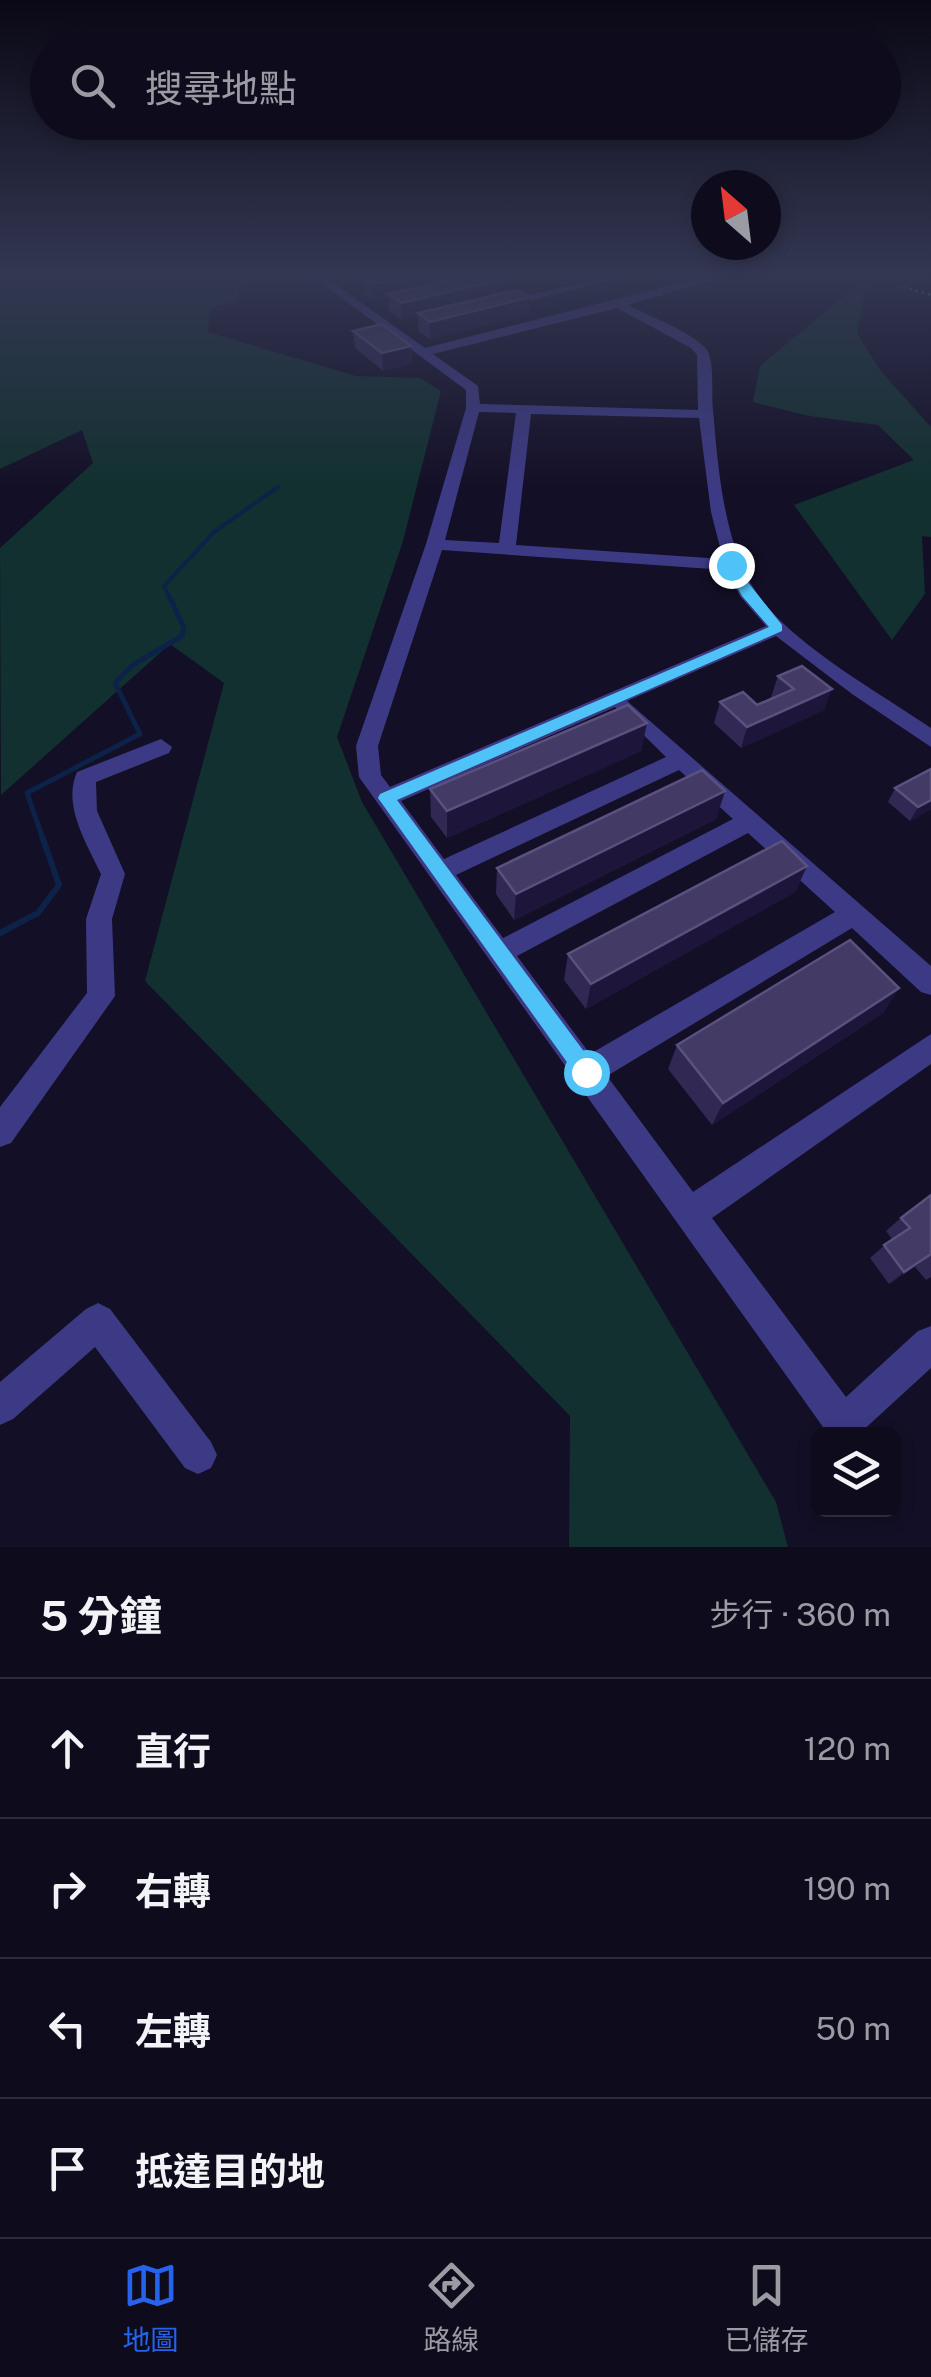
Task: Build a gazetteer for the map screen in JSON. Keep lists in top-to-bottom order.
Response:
{
  "north": "top left",
  "page": {
    "search": "搜尋地點",
    "heading": ["5 分鐘", "步行 · 360 m"],
    "list": [
      ["直行", "120 m"],
      ["右轉", "190 m"],
      ["左轉", "50 m"],
      "抵達目的地"
    ],
    "nav": ["地圖", "路線", "已儲存"]
  }
}
